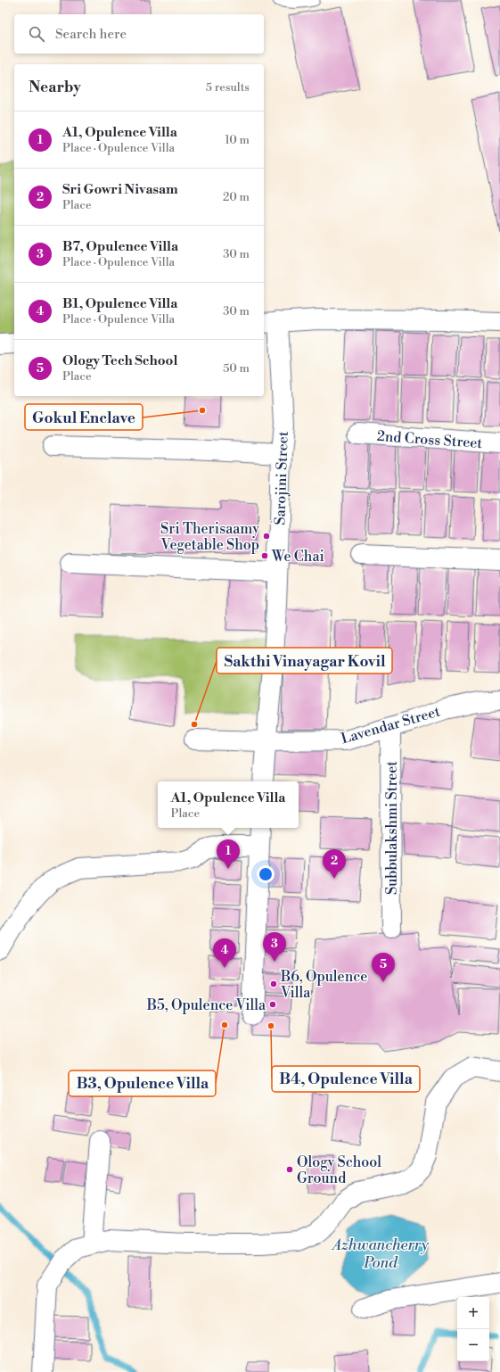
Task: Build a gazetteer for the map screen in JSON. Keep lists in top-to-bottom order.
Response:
{
  "streets": {
    "street": [
      "2nd Cross Street",
      "Sarojini Street",
      "Lavendar Street",
      "Subbulakshmi Street"
    ]
  },
  "crossings": [
    ["Sarojini Street", "Lavendar Street"],
    ["Lavendar Street", "Subbulakshmi Street"]
  ],
  "water": ["Azhwancherry Pond"],
  "places": [
    "Gokul Enclave",
    "Sri Therisaamy Vegetable Shop",
    "We Chai",
    "Sakthi Vinayagar Kovil",
    "B6, Opulence Villa",
    "B5, Opulence Villa",
    "B3, Opulence Villa",
    "B4, Opulence Villa",
    "Ology School Ground"
  ],
  "page": {
    "search": "Search here",
    "heading": ["Nearby", "5 results"],
    "list": [
      {
        "mark": "1",
        "name": "A1, Opulence Villa",
        "note": "Place · Opulence Villa",
        "value": "10 m"
      },
      {
        "mark": "2",
        "name": "Sri Gowri Nivasam",
        "note": "Place",
        "value": "20 m"
      },
      {
        "mark": "3",
        "name": "B7, Opulence Villa",
        "note": "Place · Opulence Villa",
        "value": "30 m"
      },
      {
        "mark": "4",
        "name": "B1, Opulence Villa",
        "note": "Place · Opulence Villa",
        "value": "30 m"
      },
      {
        "mark": "5",
        "name": "Ology Tech School",
        "note": "Place",
        "value": "50 m"
      }
    ],
    "popup": ["A1, Opulence Villa", "Place"],
    "pins": [
      "1",
      "2",
      "3",
      "4",
      "5"
    ],
    "map_buttons": ["+", "−"]
  }
}
